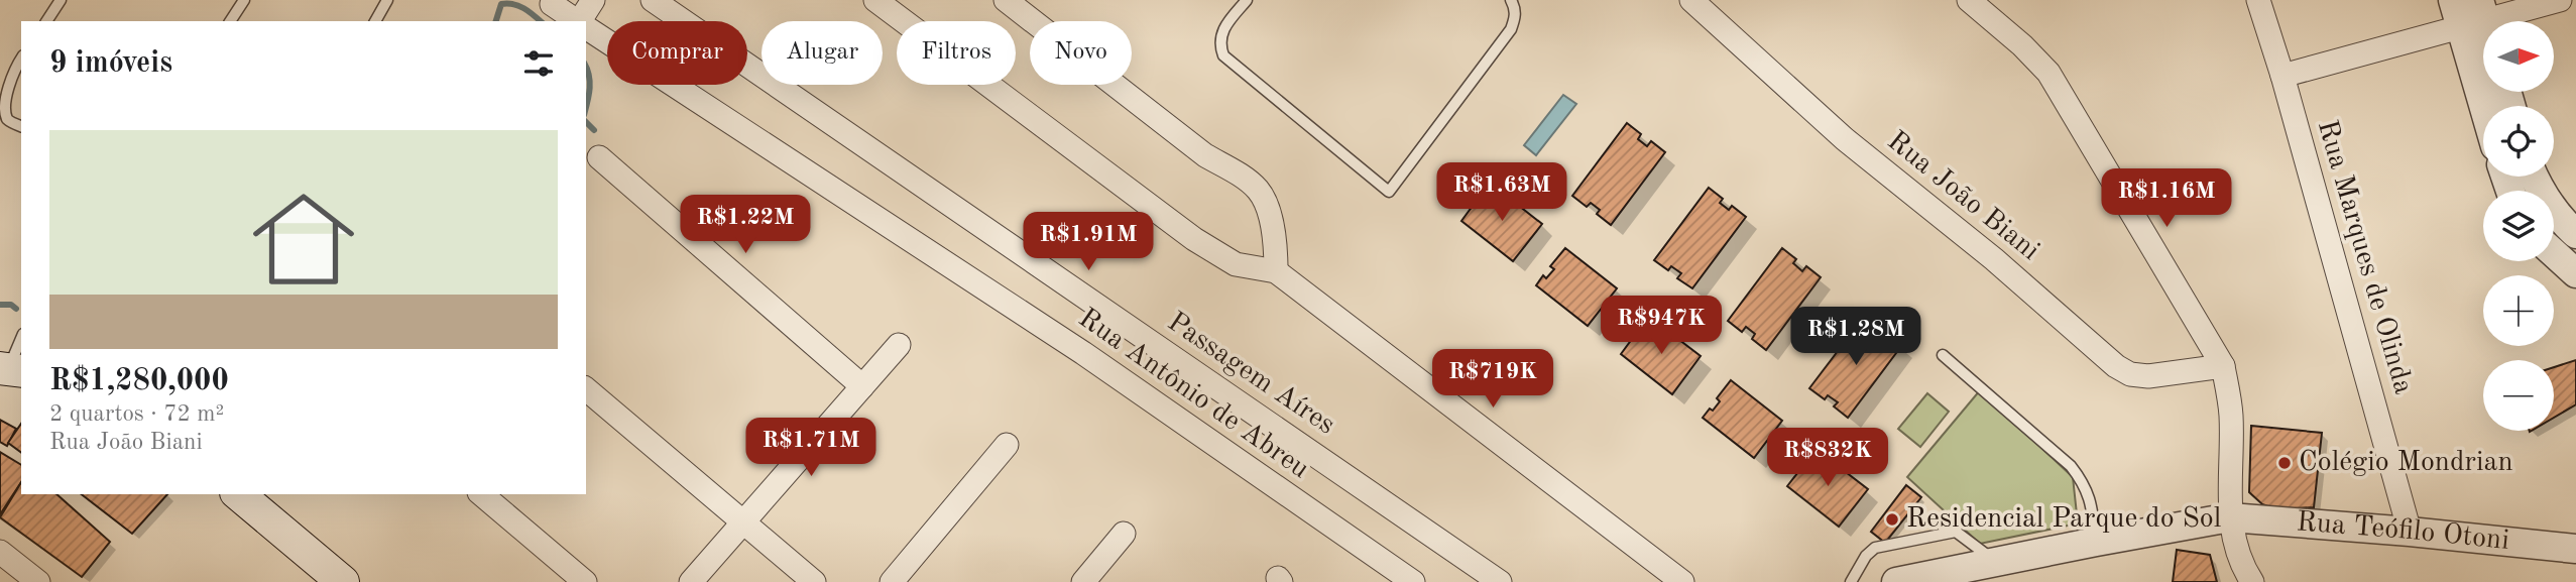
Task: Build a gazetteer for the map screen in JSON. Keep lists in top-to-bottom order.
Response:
{
  "streets": {
    "street": [
      "Rua João Biani",
      "Rua Marques de Olinda",
      "Passagem Aíres",
      "Rua Antônio de Abreu",
      "Rua Teófilo Otoni"
    ]
  },
  "crossings": [
    ["Rua Marques de Olinda", "Rua Teófilo Otoni"]
  ],
  "places": ["Colégio Mondrian", "Residencial Parque do Sol"],
  "north": "right",
  "page": {
    "map_buttons": ["+", "−"],
    "chip": [
      "Comprar",
      "Alugar",
      "Filtros",
      "Novo"
    ],
    "heading": "9 imóveis",
    "list": [
      {
        "name": "R$1,280,000",
        "note": "2 quartos · 72 m² · Rua João Biani"
      }
    ],
    "price": [
      "R$1.63M",
      "R$1.16M",
      "R$1.22M",
      "R$1.91M",
      "R$947K",
      "R$1.28M",
      "R$719K",
      "R$1.71M",
      "R$832K"
    ]
  }
}
